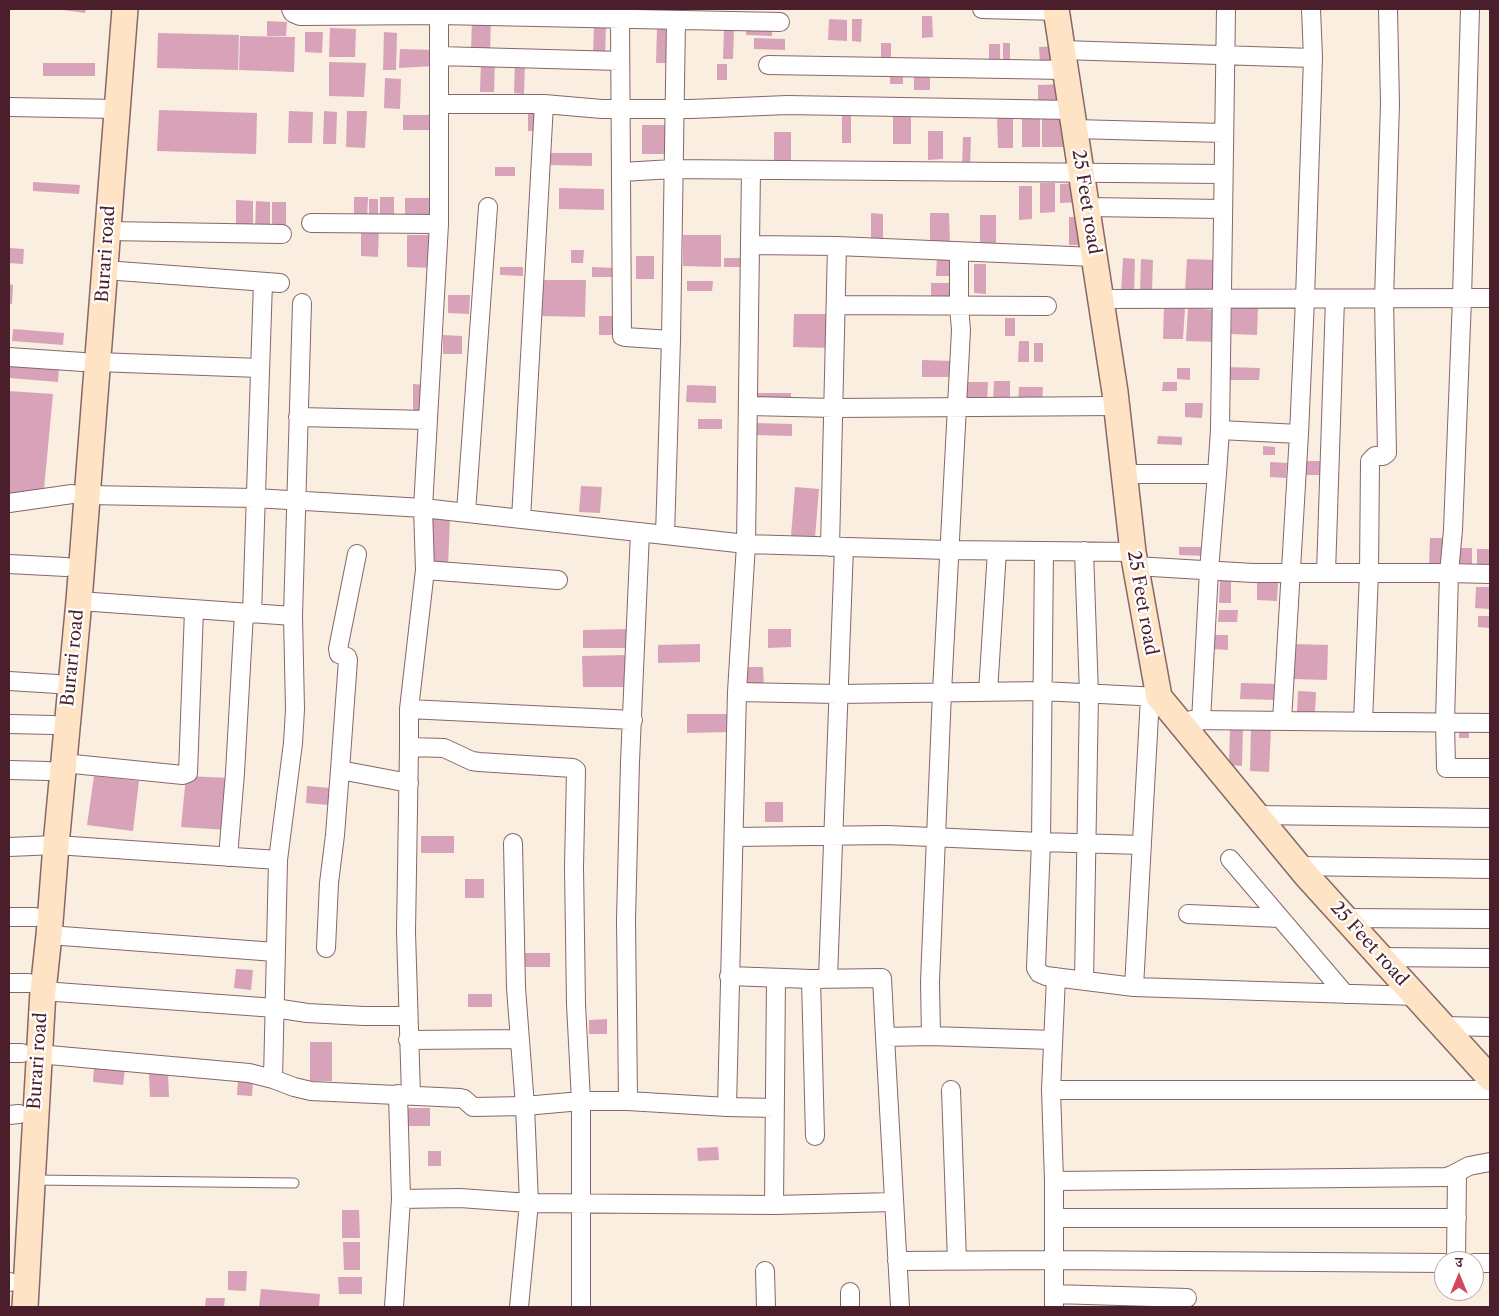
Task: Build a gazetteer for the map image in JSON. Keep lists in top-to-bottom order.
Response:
{
  "streets": {
    "main road": ["25 Feet road", "Burari road"]
  },
  "north": "top"
}
